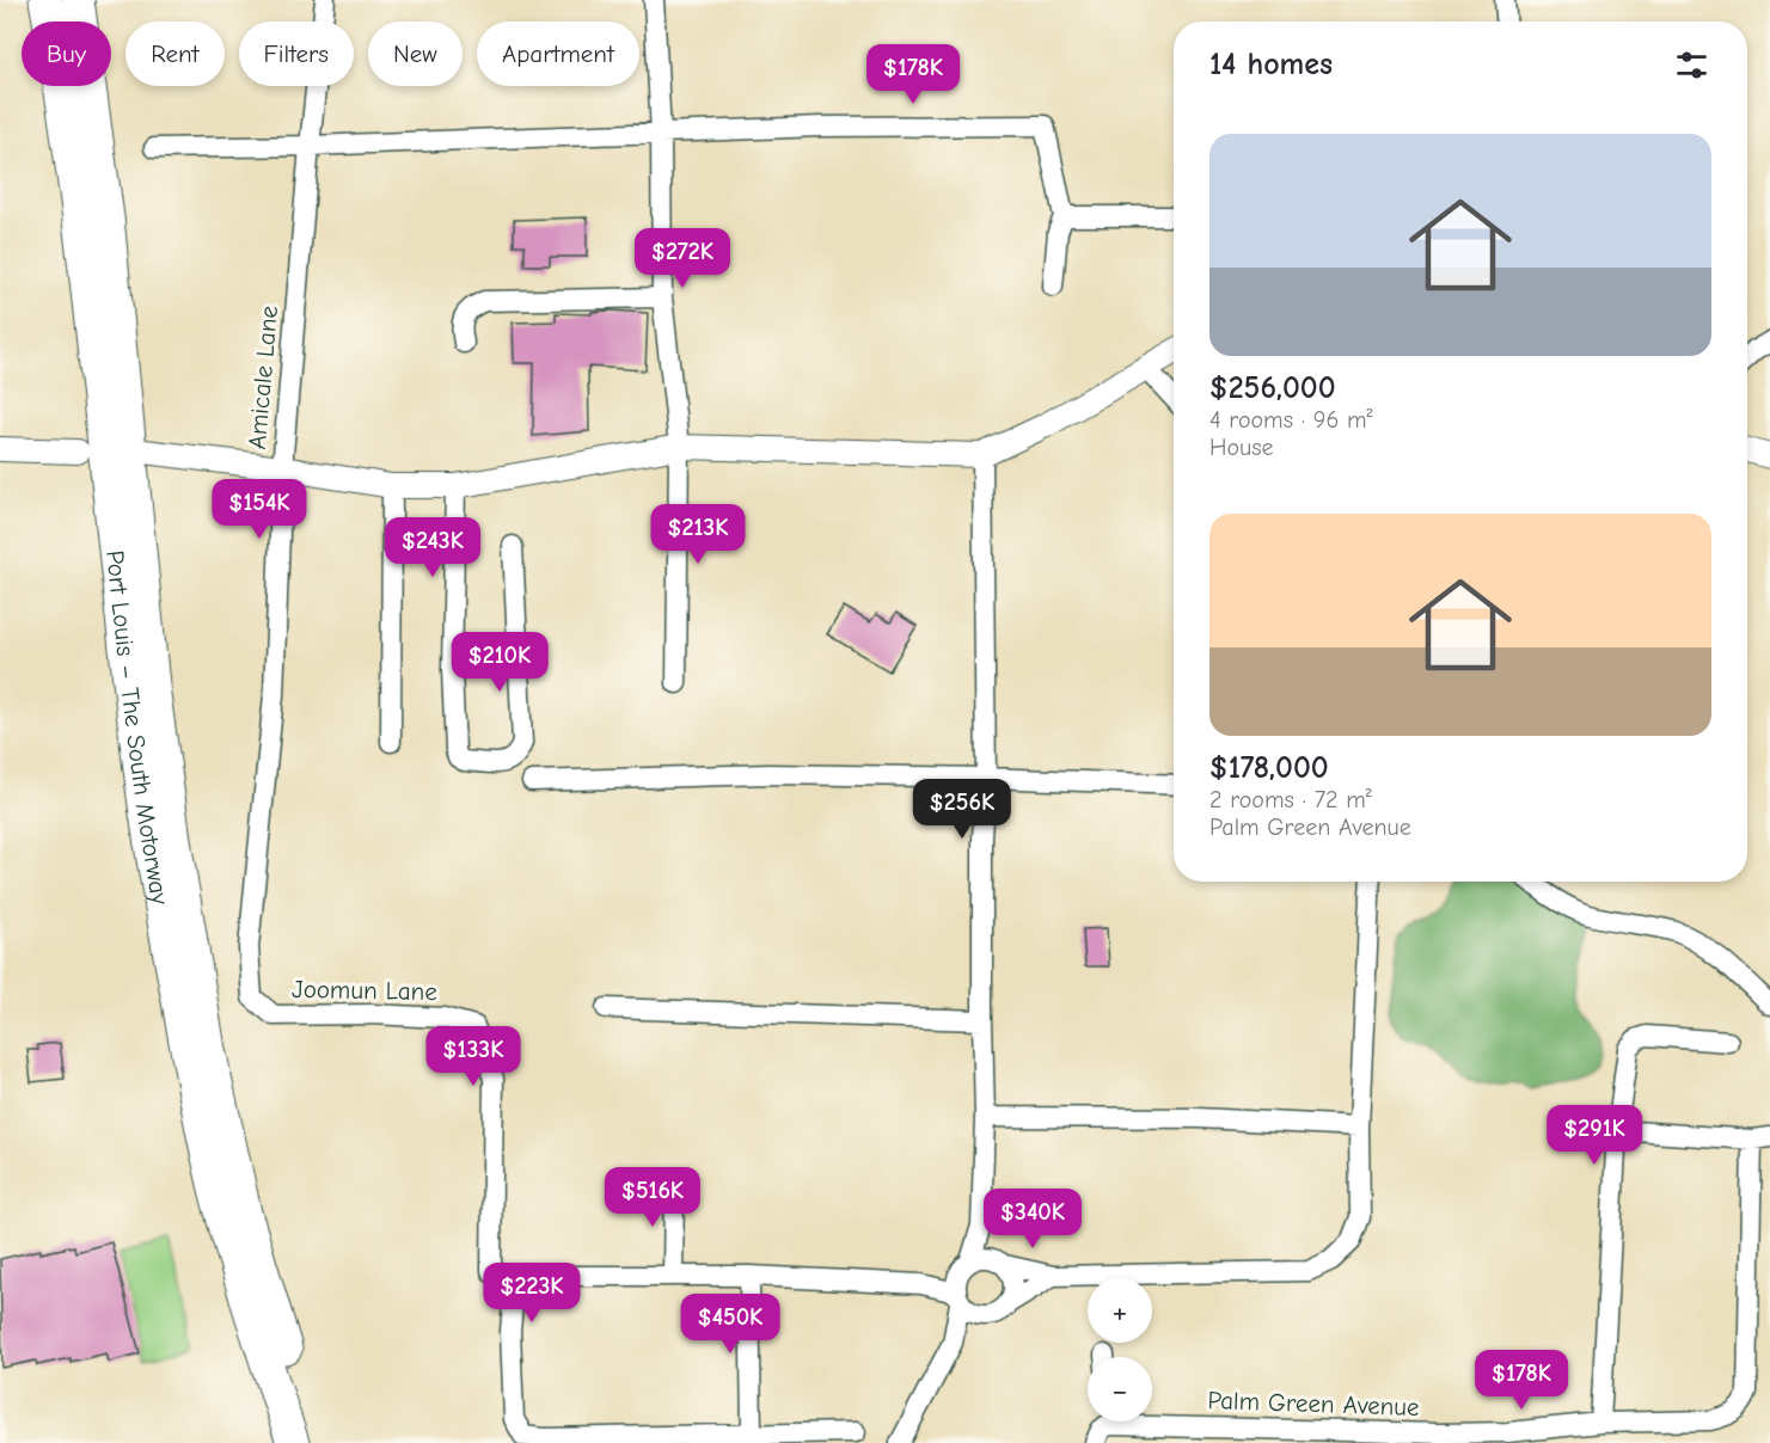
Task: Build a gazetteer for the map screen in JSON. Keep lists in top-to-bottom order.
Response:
{
  "streets": {
    "highway": ["Port Louis – The South Motorway"],
    "street": ["Amicale Lane", "Joomun Lane", "Palm Green Avenue"]
  },
  "crossings": [
    ["Amicale Lane", "Joomun Lane"]
  ],
  "page": {
    "chip": [
      "Buy",
      "Rent",
      "Filters",
      "New",
      "Apartment"
    ],
    "heading": "14 homes",
    "price": [
      "$178K",
      "$272K",
      "$154K",
      "$213K",
      "$243K",
      "$210K",
      "$256K",
      "$133K",
      "$291K",
      "$516K",
      "$340K",
      "$223K",
      "$450K",
      "$178K"
    ],
    "list": [
      {
        "name": "$256,000",
        "note": "4 rooms · 96 m² · House"
      },
      {
        "name": "$178,000",
        "note": "2 rooms · 72 m² · Palm Green Avenue"
      }
    ],
    "map_buttons": ["+", "−"]
  }
}
